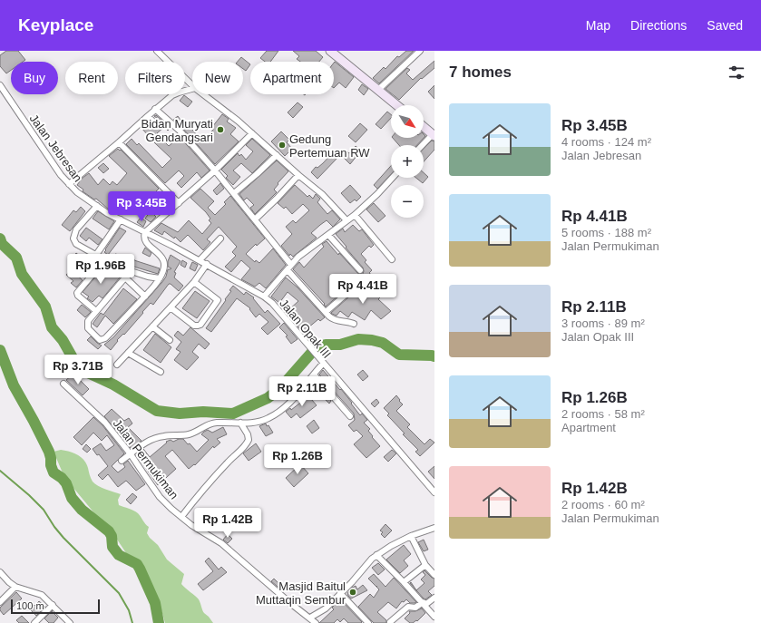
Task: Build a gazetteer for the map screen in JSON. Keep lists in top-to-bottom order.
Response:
{
  "streets": {
    "street": ["Jalan Jebresan", "Jalan Opak III", "Jalan Permukiman"]
  },
  "crossings": [
    ["Jalan Jebresan", "Jalan Opak III"]
  ],
  "places": ["Bidan Muryati Gendangsari", "Gedung Pertemuan RW", "Masjid Baitul Muttaqin Sembur"],
  "scale_bar": "100 m",
  "north": "bottom right",
  "page": {
    "header": "Keyplace",
    "nav": ["Map", "Directions", "Saved"],
    "heading": "7 homes",
    "chip": [
      "Buy",
      "Rent",
      "Filters",
      "New",
      "Apartment"
    ],
    "list": [
      {
        "name": "Rp 3.45B",
        "note": "4 rooms · 124 m² · Jalan Jebresan"
      },
      {
        "name": "Rp 4.41B",
        "note": "5 rooms · 188 m² · Jalan Permukiman"
      },
      {
        "name": "Rp 2.11B",
        "note": "3 rooms · 89 m² · Jalan Opak III"
      },
      {
        "name": "Rp 1.26B",
        "note": "2 rooms · 58 m² · Apartment"
      },
      {
        "name": "Rp 1.42B",
        "note": "2 rooms · 60 m² · Jalan Permukiman"
      }
    ],
    "map_buttons": ["+", "−"],
    "price": [
      "Rp 3.45B",
      "Rp 1.96B",
      "Rp 4.41B",
      "Rp 3.71B",
      "Rp 2.11B",
      "Rp 1.26B",
      "Rp 1.42B"
    ],
    "scale": "100 m"
  }
}
